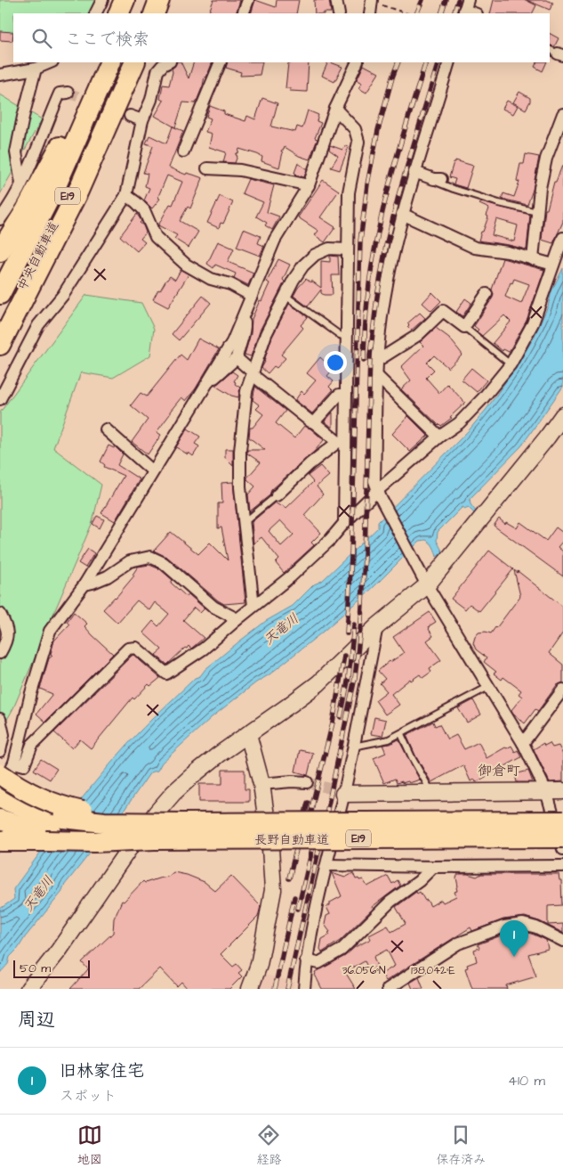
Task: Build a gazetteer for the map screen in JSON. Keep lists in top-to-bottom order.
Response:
{
  "streets": {
    "highway": ["E19", "中央自動車道", "長野自動車道"]
  },
  "districts": ["御倉町"],
  "water": ["天竜川"],
  "scale_bar": "50 m",
  "page": {
    "search": "ここで検索",
    "pins": "1",
    "scale": "50 m",
    "heading": "周辺",
    "list": [
      {
        "mark": "1",
        "name": "旧林家住宅",
        "note": "スポット",
        "value": "410 m"
      }
    ],
    "nav": ["地図", "経路", "保存済み"]
  },
  "coordinates": ["36.056°N", "138.042°E"]
}
